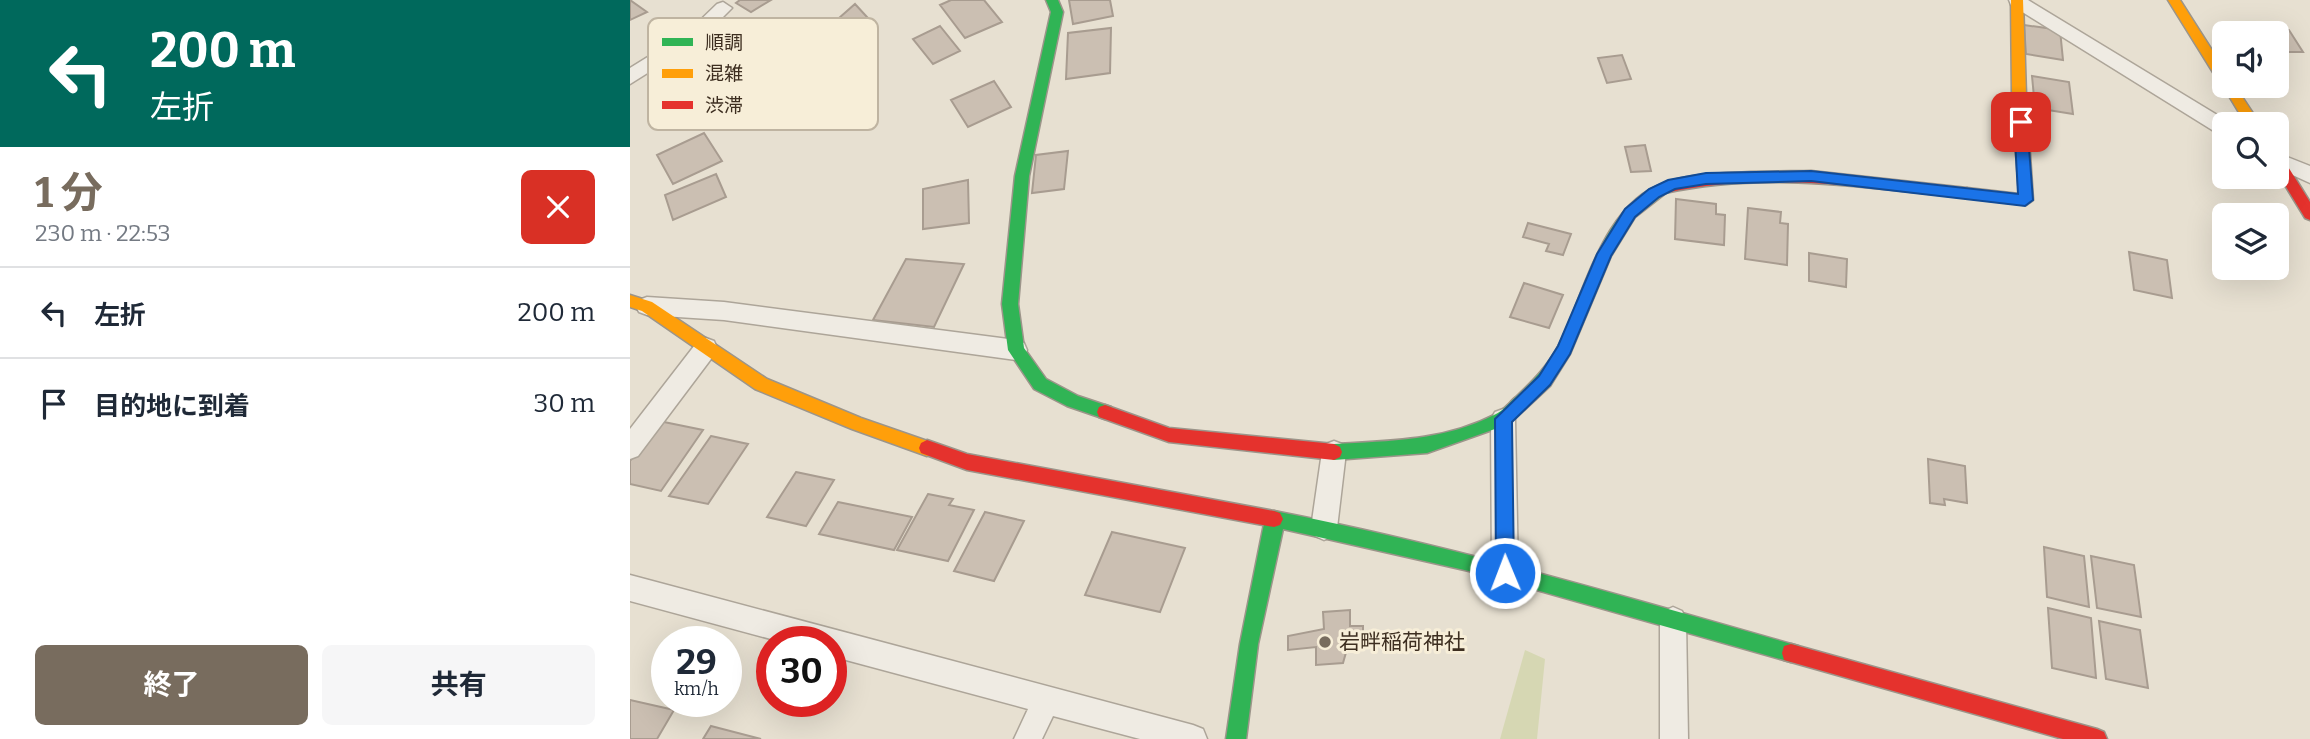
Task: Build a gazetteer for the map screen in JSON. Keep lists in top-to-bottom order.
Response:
{
  "places": ["岩畔稲荷神社"],
  "legend": ["順調", "混雑", "渋滞"],
  "page": {
    "turn": ["200 m", "左折"],
    "heading": ["1 分", "230 m · 22:53"],
    "list": [
      {
        "name": "左折",
        "value": "200 m"
      },
      {
        "name": "目的地に到着",
        "value": "30 m"
      }
    ],
    "speed": "29 km/h",
    "limit": "30",
    "buttons": ["終了", "共有"]
  }
}
